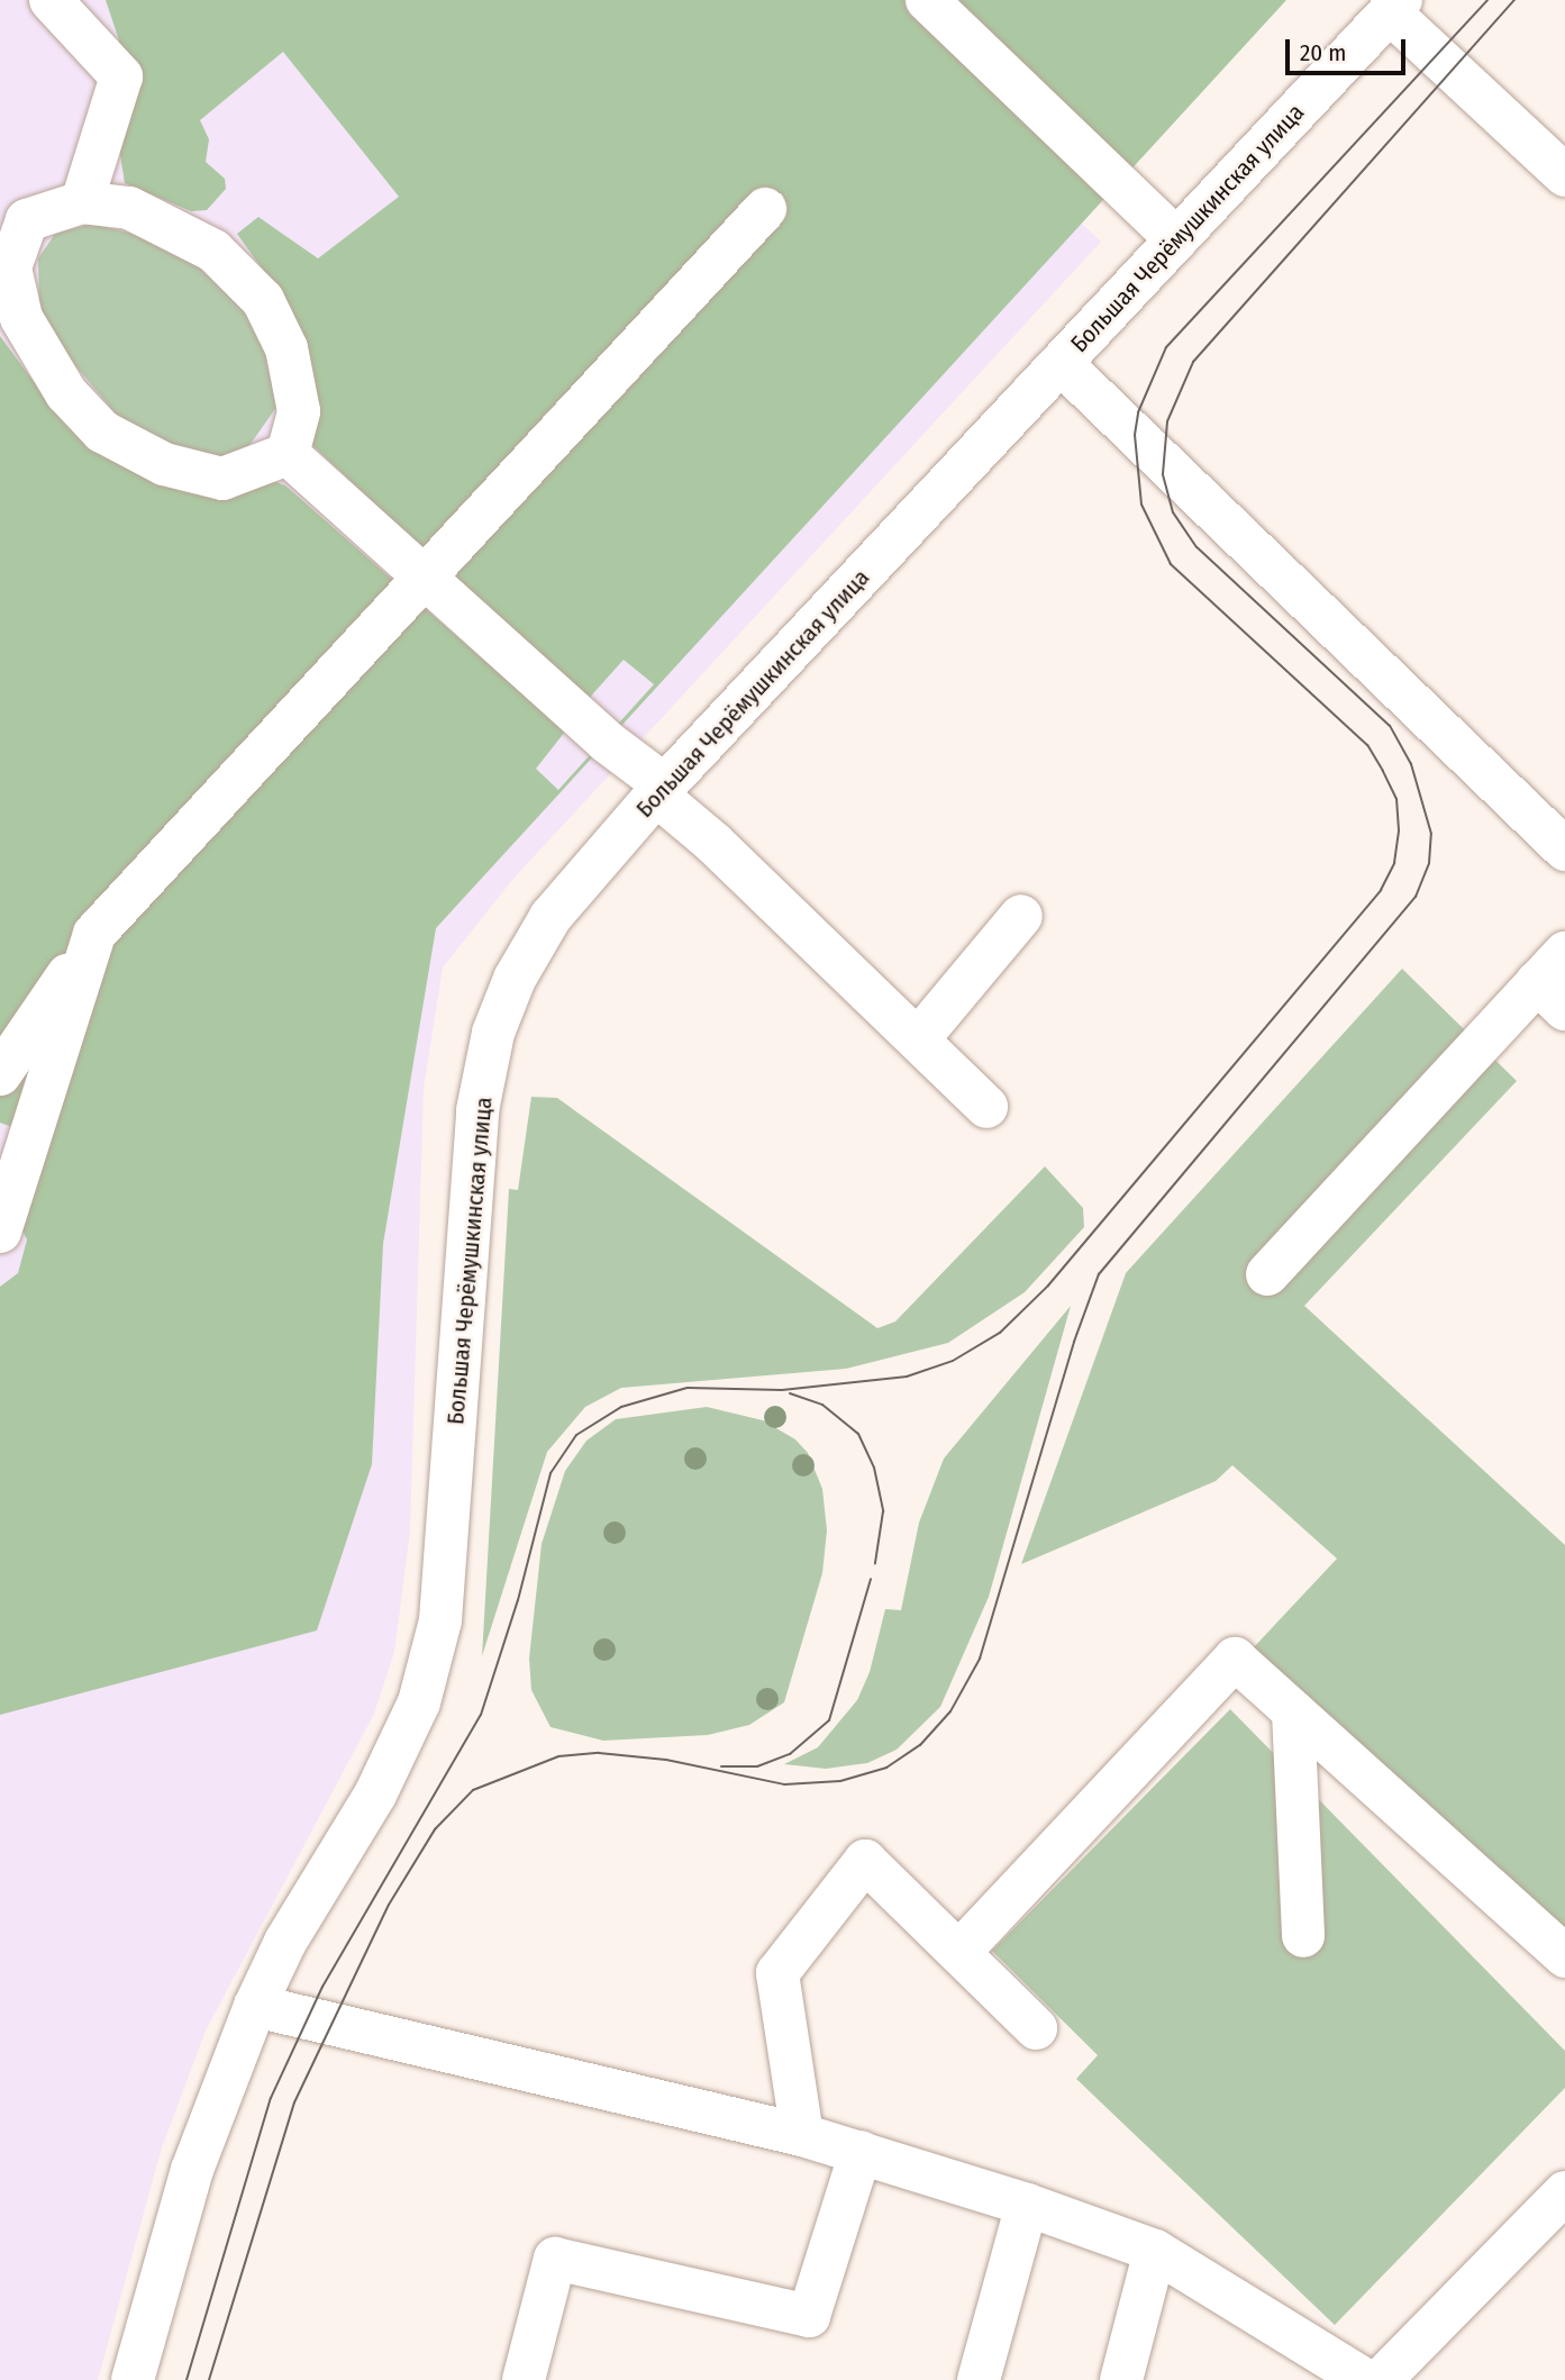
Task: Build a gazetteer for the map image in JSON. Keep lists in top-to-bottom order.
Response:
{
  "streets": {
    "street": ["Большая Черёмушкинская улица"]
  },
  "scale_bar": "20 m"
}
